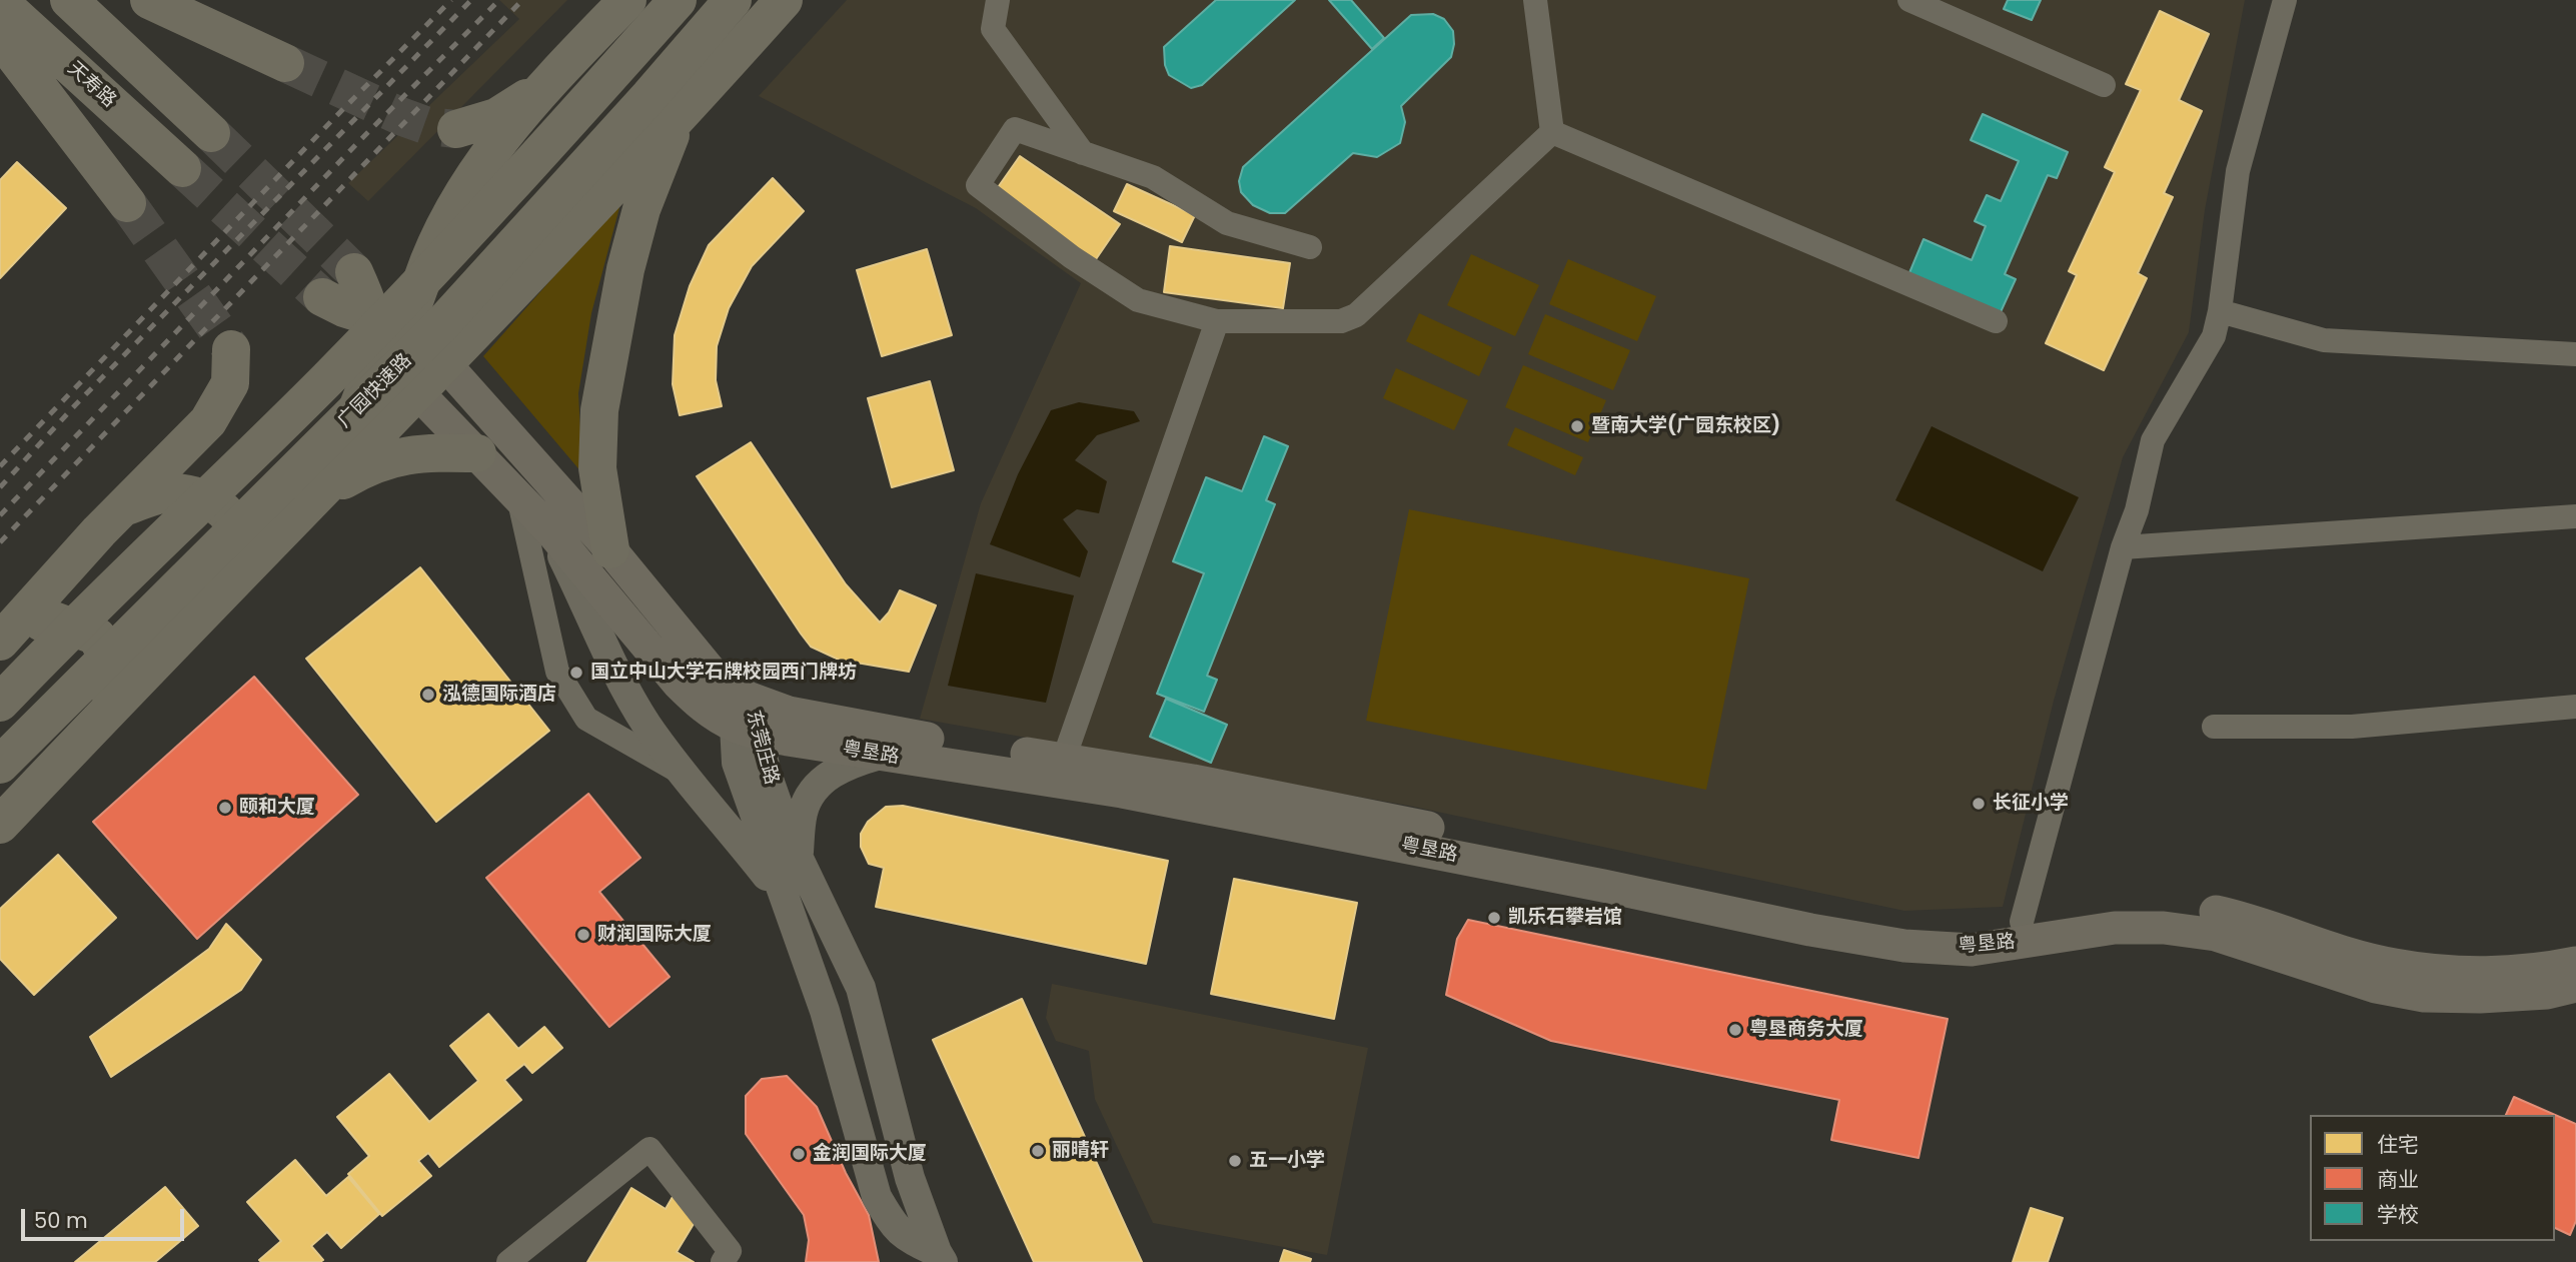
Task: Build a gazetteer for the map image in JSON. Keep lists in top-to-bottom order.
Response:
{
  "streets": {
    "highway": ["天寿路", "广园快速路"],
    "main road": ["粤垦路"],
    "street": ["东莞庄路"]
  },
  "crossings": [
    ["东莞庄路", "粤垦路"]
  ],
  "places": [
    "暨南大学(广园东校区)",
    "国立中山大学石牌校园西门牌坊",
    "泓德国际酒店",
    "长征小学",
    "颐和大厦",
    "凯乐石攀岩馆",
    "财润国际大厦",
    "粤垦商务大厦",
    "丽晴轩",
    "金润国际大厦",
    "五一小学"
  ],
  "legend": ["住宅", "商业", "学校"],
  "scale_bar": "50 m"
}
